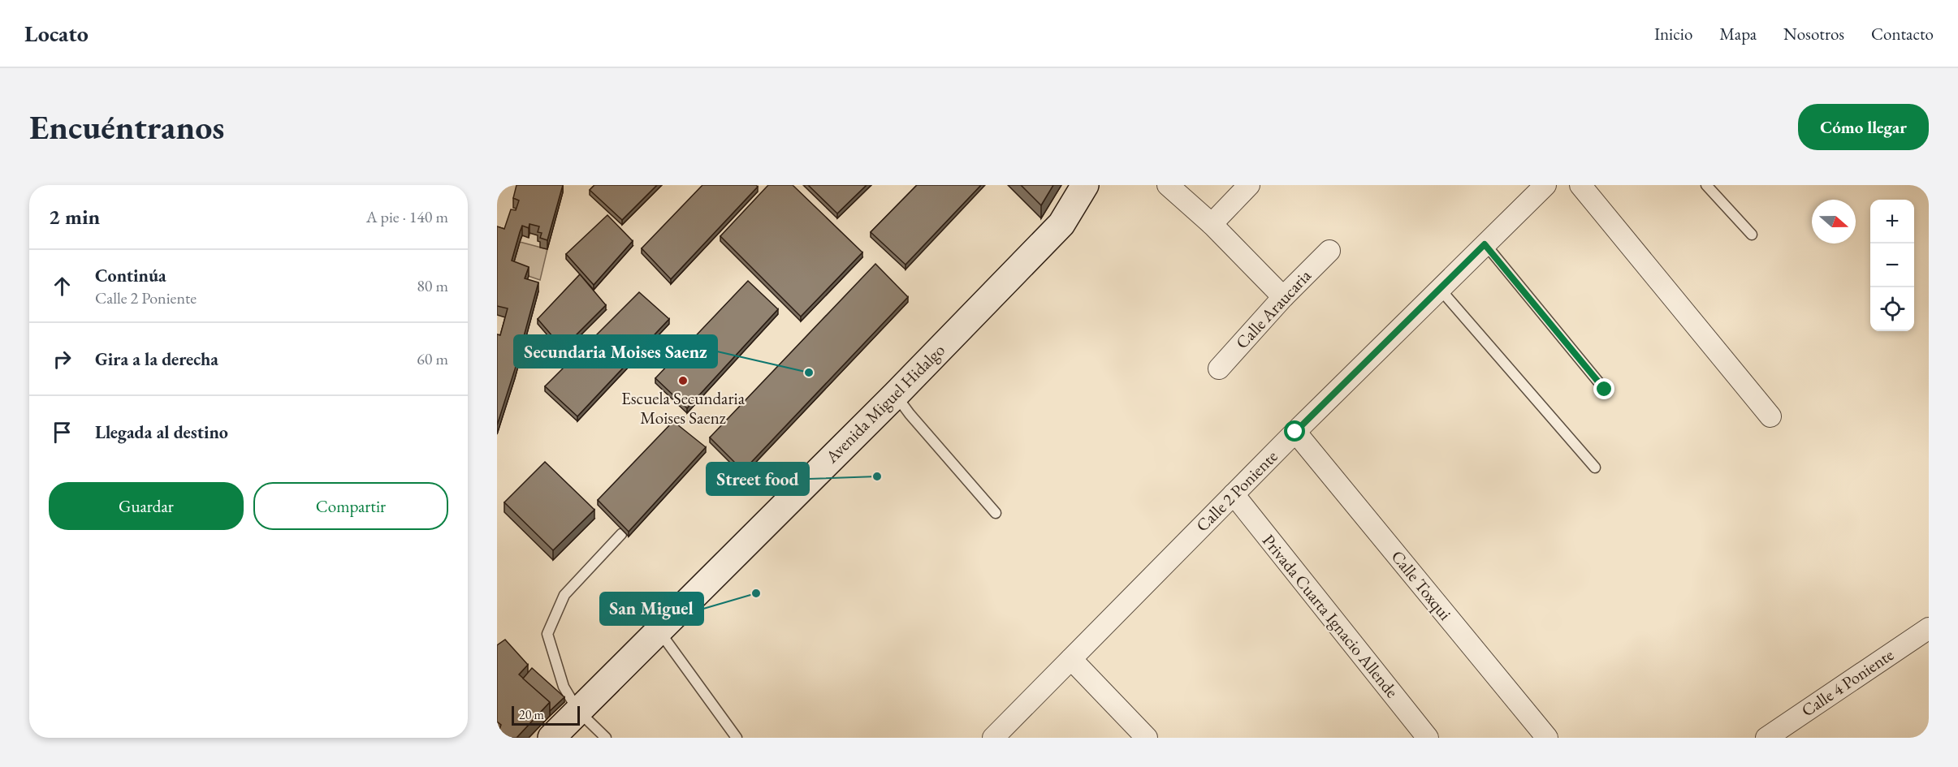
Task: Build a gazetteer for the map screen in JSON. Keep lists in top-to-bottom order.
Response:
{
  "streets": {
    "street": [
      "Calle Araucaria",
      "Avenida Miguel Hidalgo",
      "Calle 2 Poniente",
      "Calle Toxqui",
      "Privada Cuarta Ignacio Allende",
      "Calle 4 Poniente"
    ]
  },
  "crossings": [
    ["Calle 2 Poniente", "Calle Toxqui"],
    ["Calle 2 Poniente", "Privada Cuarta Ignacio Allende"]
  ],
  "places": [
    "Secundaria Moises Saenz",
    "Escuela Secundaria Moises Saenz",
    "Street food",
    "San Miguel"
  ],
  "scale_bar": "20 m",
  "north": "right",
  "page": {
    "header": "Locato",
    "nav": [
      "Inicio",
      "Mapa",
      "Nosotros",
      "Contacto"
    ],
    "buttons": [
      "Cómo llegar",
      ["Guardar", "Compartir"]
    ],
    "title": "Encuéntranos",
    "heading": ["2 min", "A pie · 140 m"],
    "map_buttons": ["+", "−"],
    "list": [
      ["Continúa", "Calle 2 Poniente", "80 m"],
      ["Gira a la derecha", "60 m"],
      "Llegada al destino"
    ],
    "scale": "20 m"
  }
}
